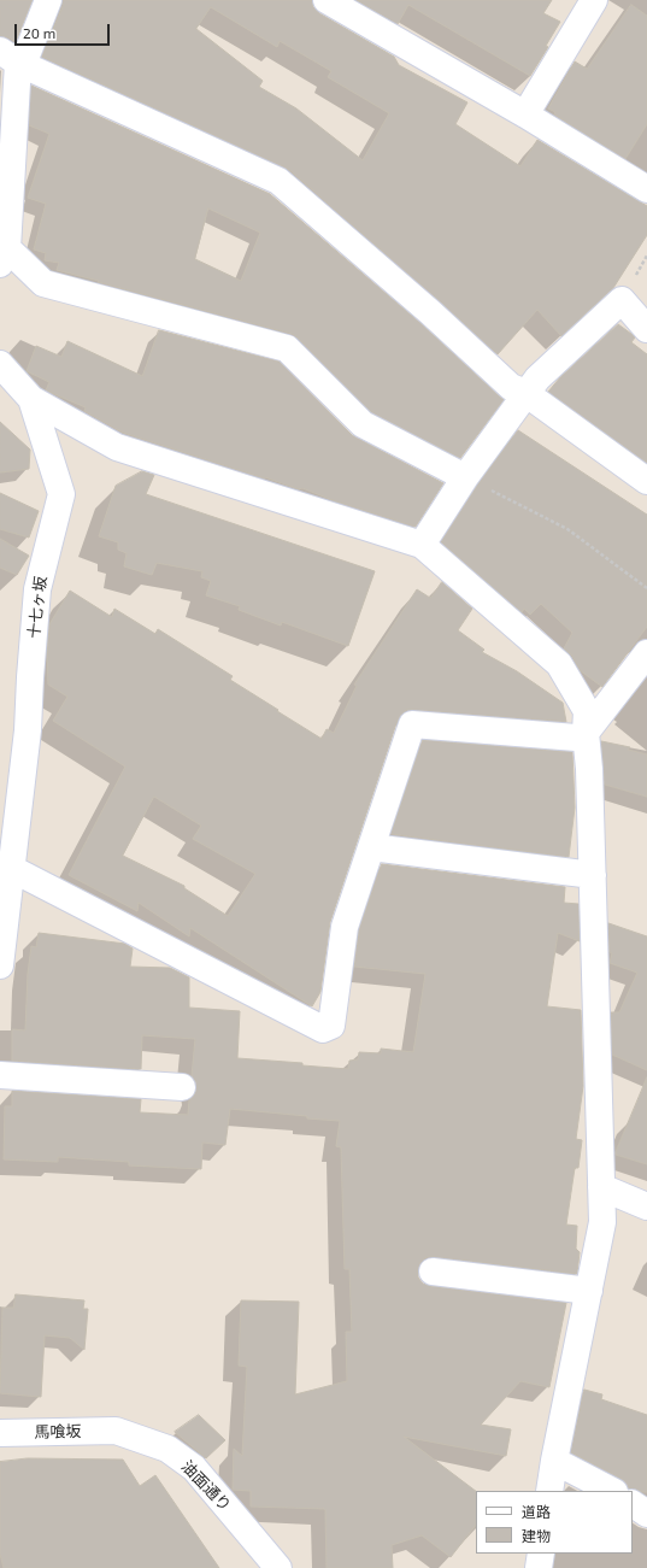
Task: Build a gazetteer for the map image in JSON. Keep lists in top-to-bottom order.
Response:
{
  "streets": {
    "street": ["十七ヶ坂", "馬喰坂", "油面通り"]
  },
  "crossings": [
    ["馬喰坂", "油面通り"]
  ],
  "legend": ["道路", "建物"],
  "scale_bar": "20 m"
}
